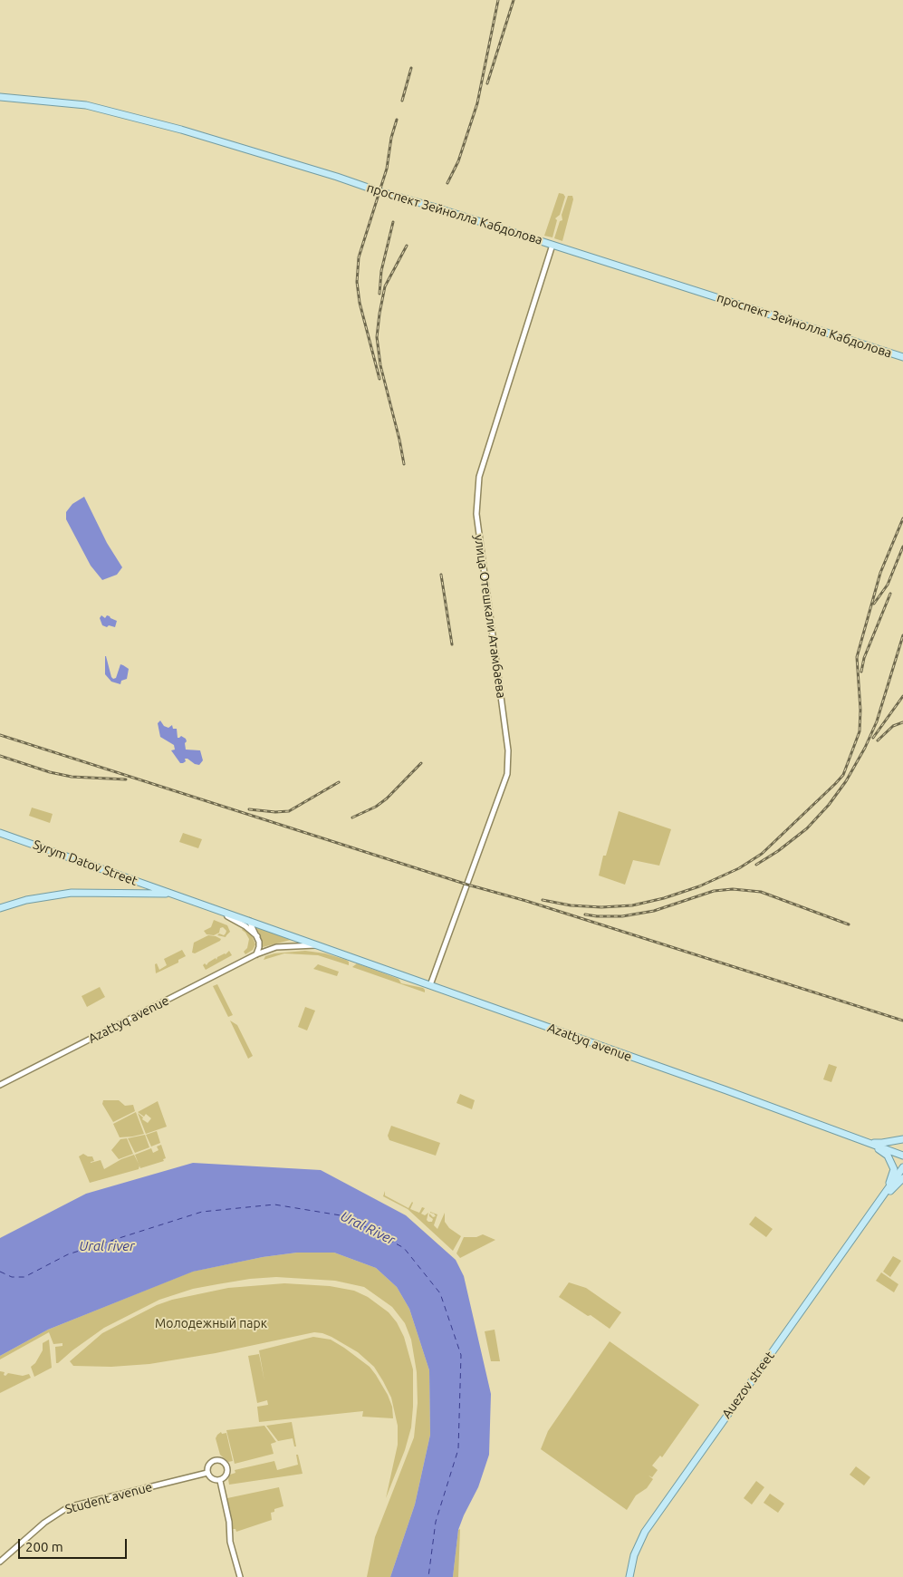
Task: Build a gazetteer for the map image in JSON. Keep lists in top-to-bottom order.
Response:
{
  "streets": {
    "main road": [
      "проспект Зейнолла Кабдолова",
      "Syrym Datov Street",
      "Azattyq avenue",
      "Auezov street"
    ],
    "street": ["улица Отешкали Атамбаева", "Student avenue"]
  },
  "crossings": [
    ["проспект Зейнолла Кабдолова", "улица Отешкали Атамбаева"],
    ["улица Отешкали Атамбаева", "Azattyq avenue"],
    ["Syrym Datov Street", "Azattyq avenue"]
  ],
  "water": ["Ural River", "Ural river"],
  "parks": ["Молодежный парк"],
  "scale_bar": "200 m"
}
